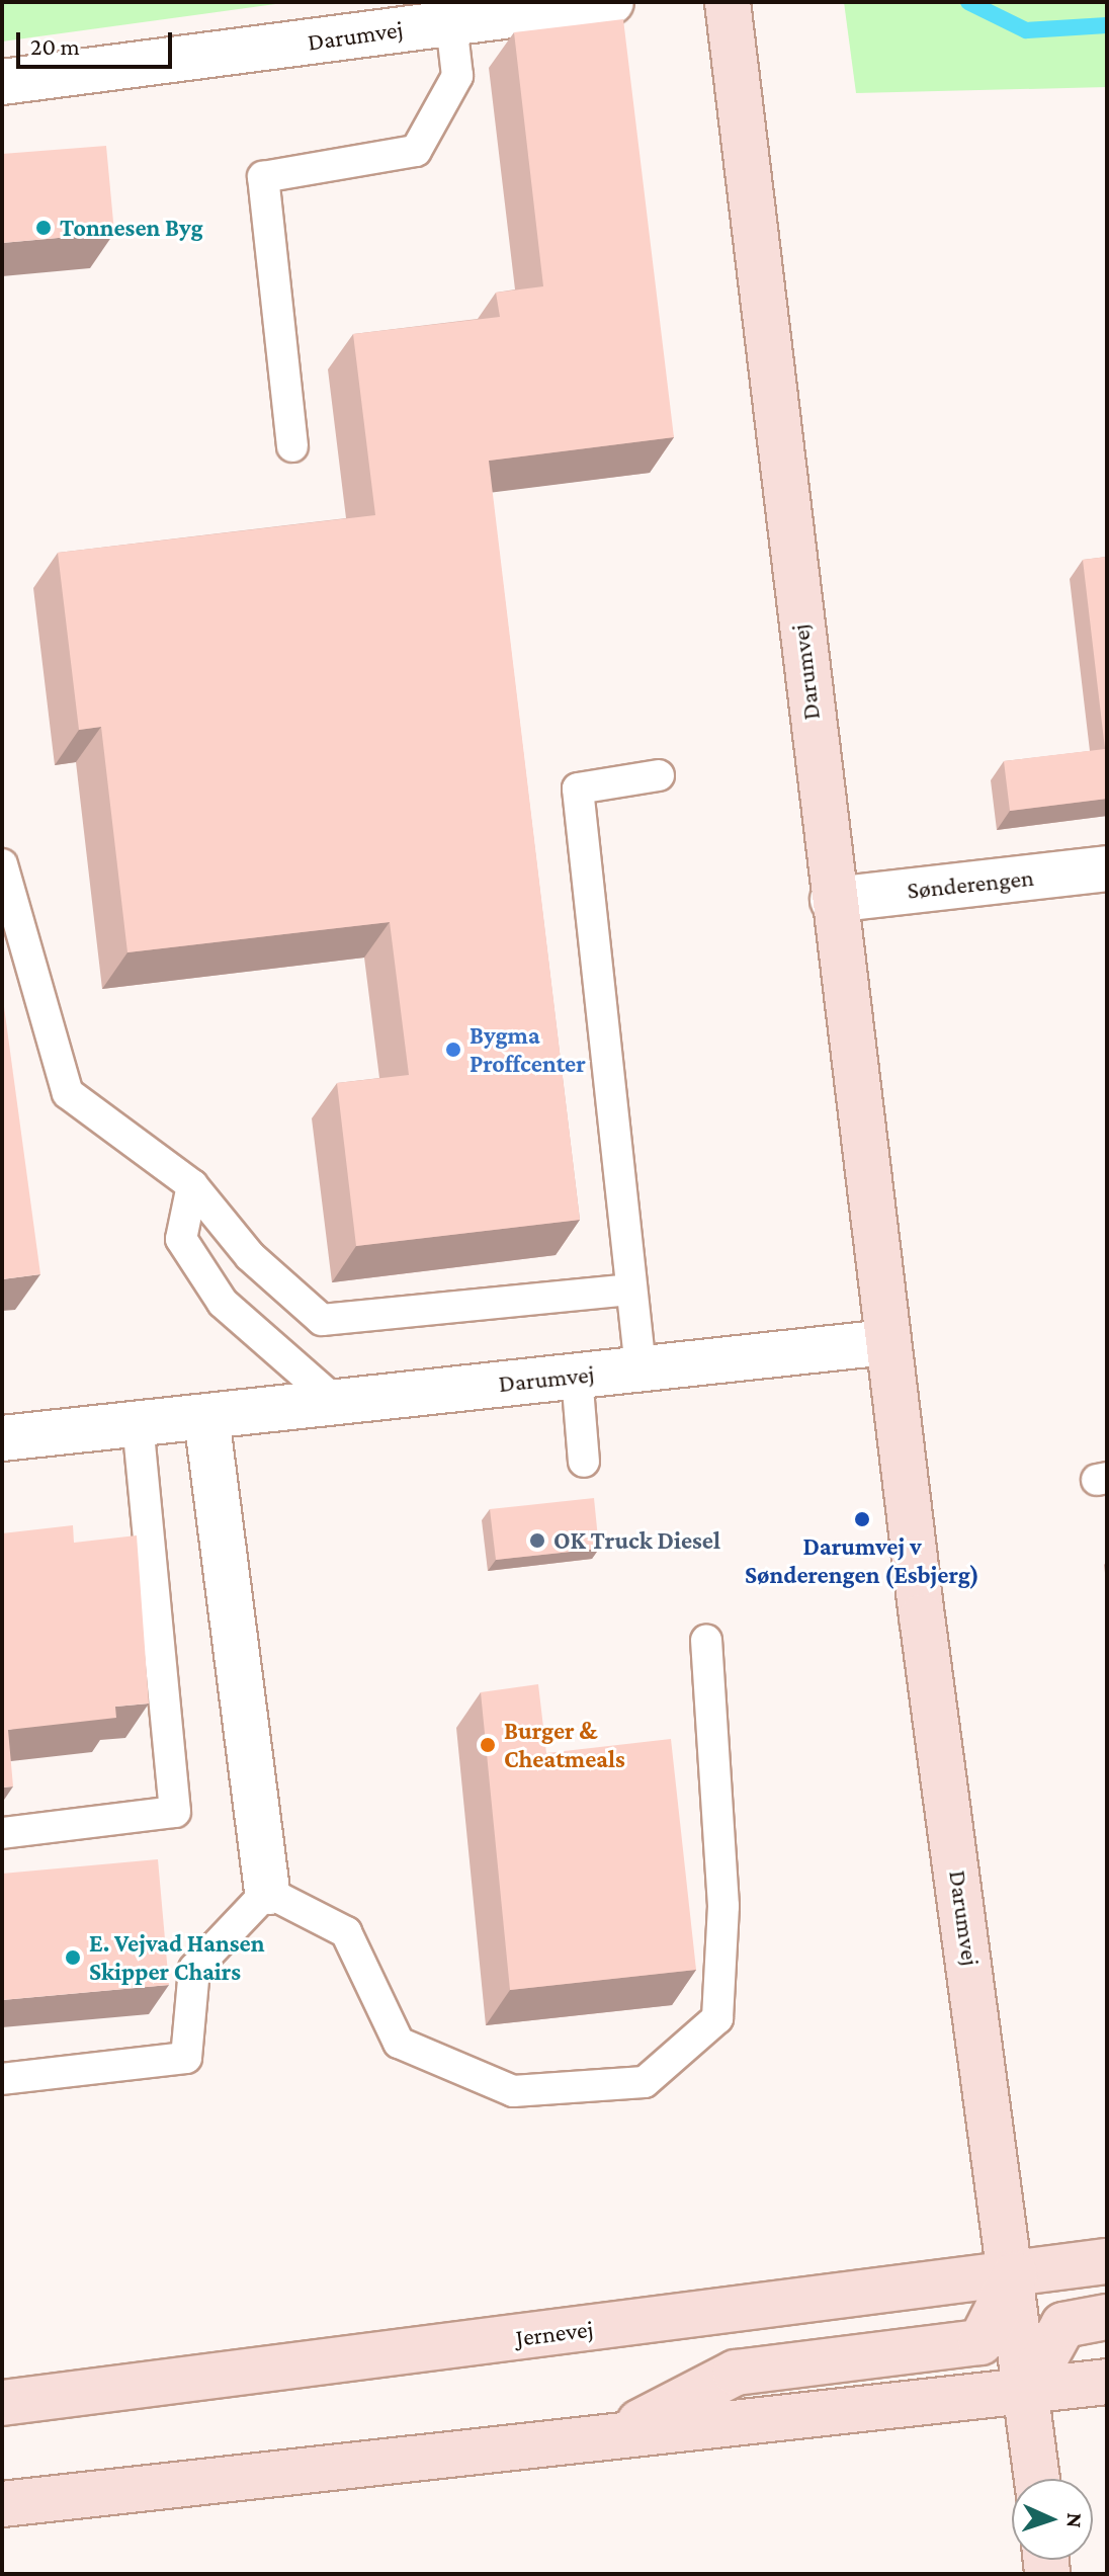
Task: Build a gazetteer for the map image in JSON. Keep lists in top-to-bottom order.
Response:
{
  "streets": {
    "main road": ["Darumvej", "Jernevej"],
    "street": ["Sønderengen"]
  },
  "crossings": [
    ["Darumvej", "Sønderengen"],
    ["Darumvej", "Jernevej"]
  ],
  "places": [
    "Tonnesen Byg",
    "Bygma Proffcenter",
    "Darumvej v Sønderengen (Esbjerg)",
    "OK Truck Diesel",
    "Burger & Cheatmeals",
    "E. Vejvad Hansen Skipper Chairs"
  ],
  "scale_bar": "20 m",
  "north": "right"
}
